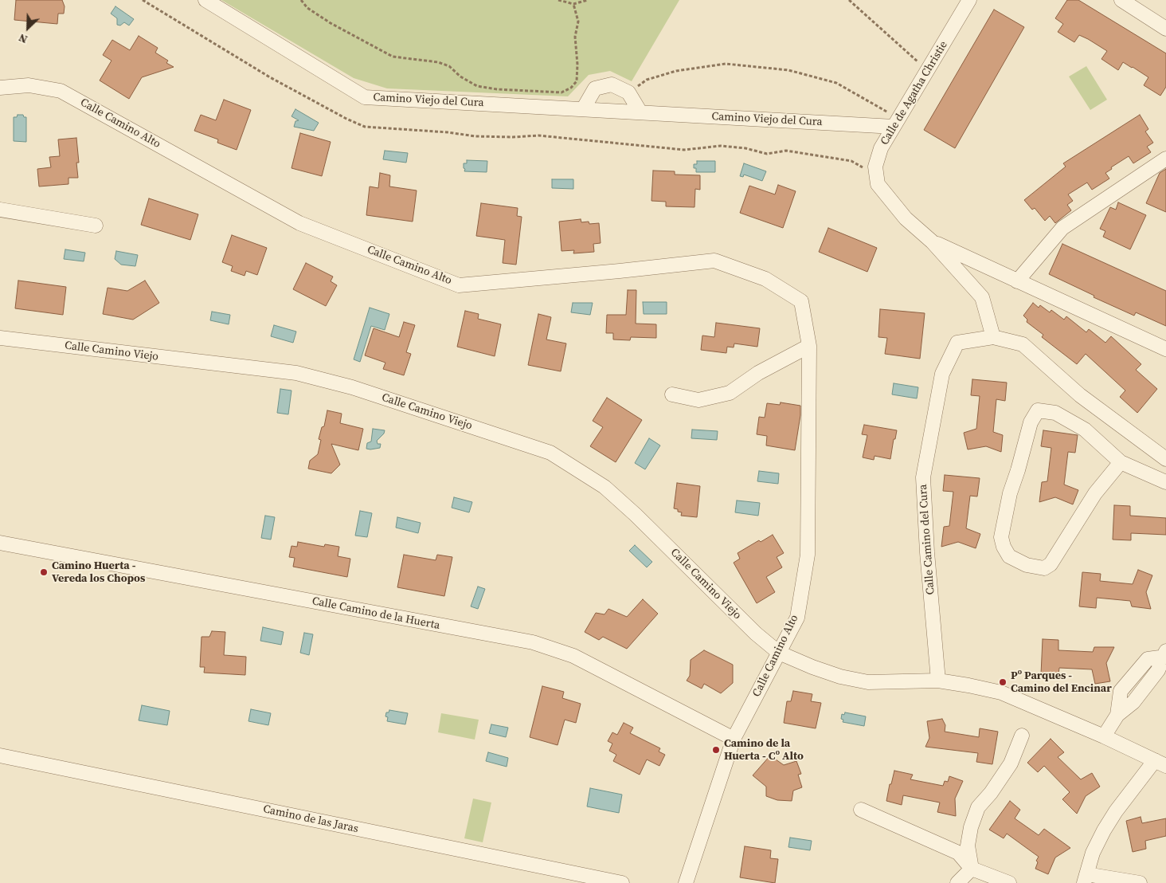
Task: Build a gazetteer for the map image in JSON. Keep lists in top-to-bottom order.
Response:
{
  "streets": {
    "street": [
      "Calle de Agatha Christie",
      "Camino Viejo del Cura",
      "Calle Camino Alto",
      "Calle Camino Viejo",
      "Calle Camino del Cura",
      "Calle Camino de la Huerta",
      "Camino de las Jaras"
    ]
  },
  "crossings": [
    ["Calle de Agatha Christie", "Camino Viejo del Cura"],
    ["Calle de Agatha Christie", "Calle Camino del Cura"],
    ["Calle Camino Alto", "Calle Camino Viejo"],
    ["Calle Camino Alto", "Calle Camino de la Huerta"],
    ["Calle Camino Viejo", "Calle Camino del Cura"]
  ],
  "places": ["Camino Huerta - Vereda los Chopos", "Pº Parques - Camino del Encinar", "Camino de la Huerta - Cº Alto"],
  "north": "bottom left"
}
